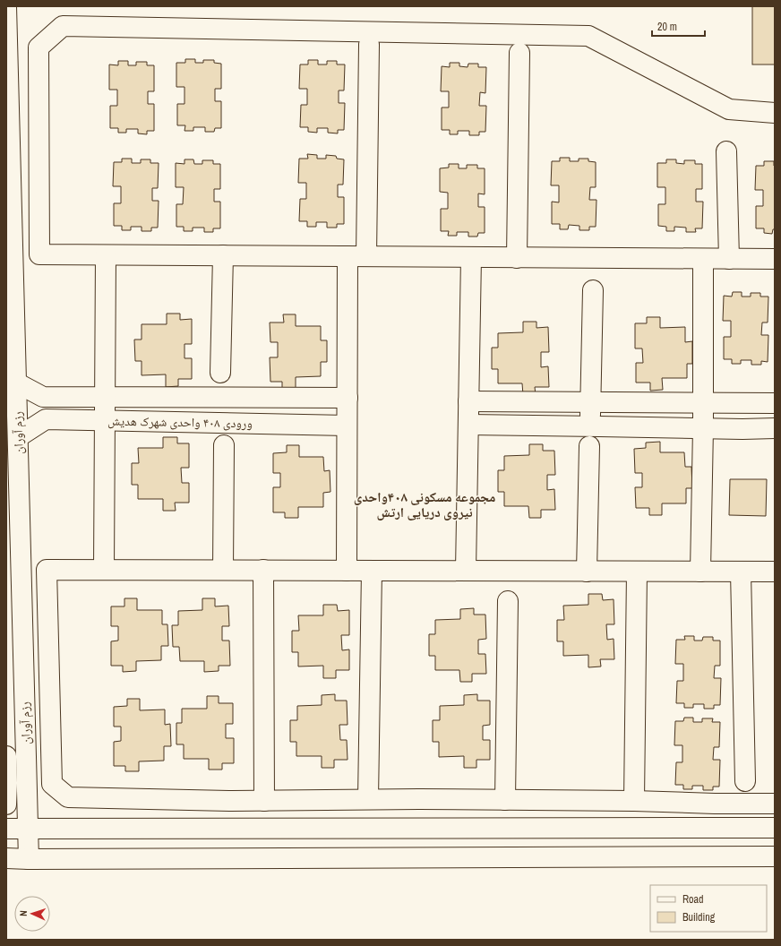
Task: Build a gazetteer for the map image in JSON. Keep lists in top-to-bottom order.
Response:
{
  "streets": {
    "street": ["ورودی ۴۰۸ واحدی شهرک هدیش", "رزم آوران"]
  },
  "crossings": [
    ["ورودی ۴۰۸ واحدی شهرک هدیش", "رزم آوران"]
  ],
  "districts": ["مجموعه مسکونی ۴۰۸واحدی نیروی دریایی ارتش"],
  "legend": ["Road", "Building"],
  "scale_bar": "20 m",
  "north": "left"
}
